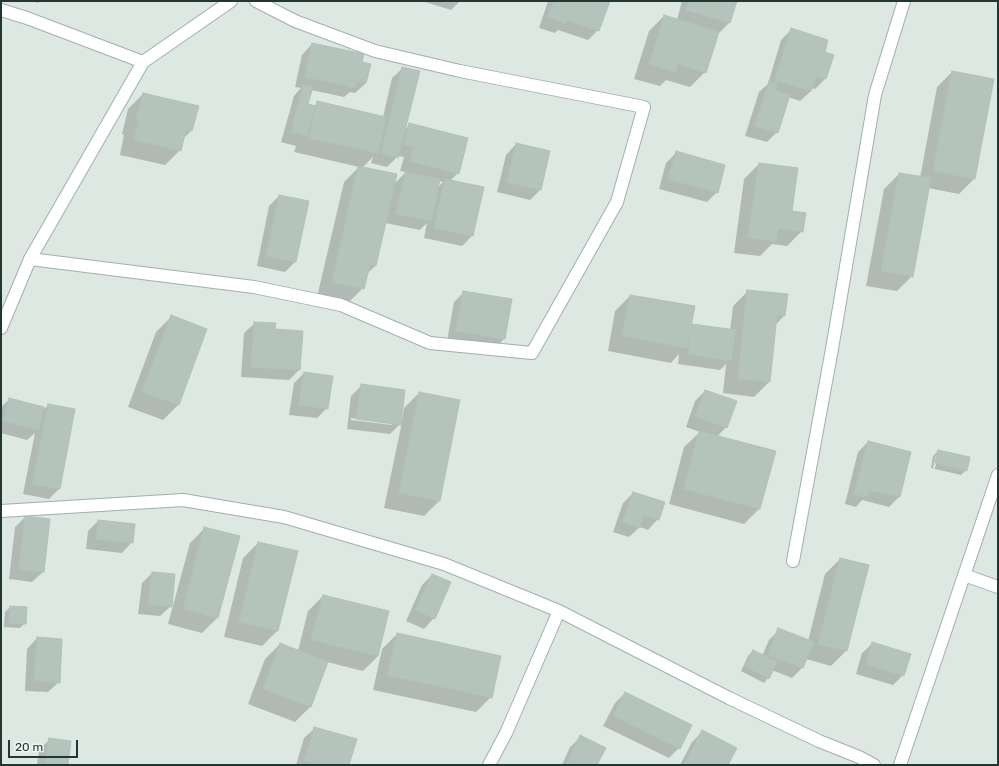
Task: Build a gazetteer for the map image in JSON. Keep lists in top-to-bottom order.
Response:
{
  "scale_bar": "20 m"
}
